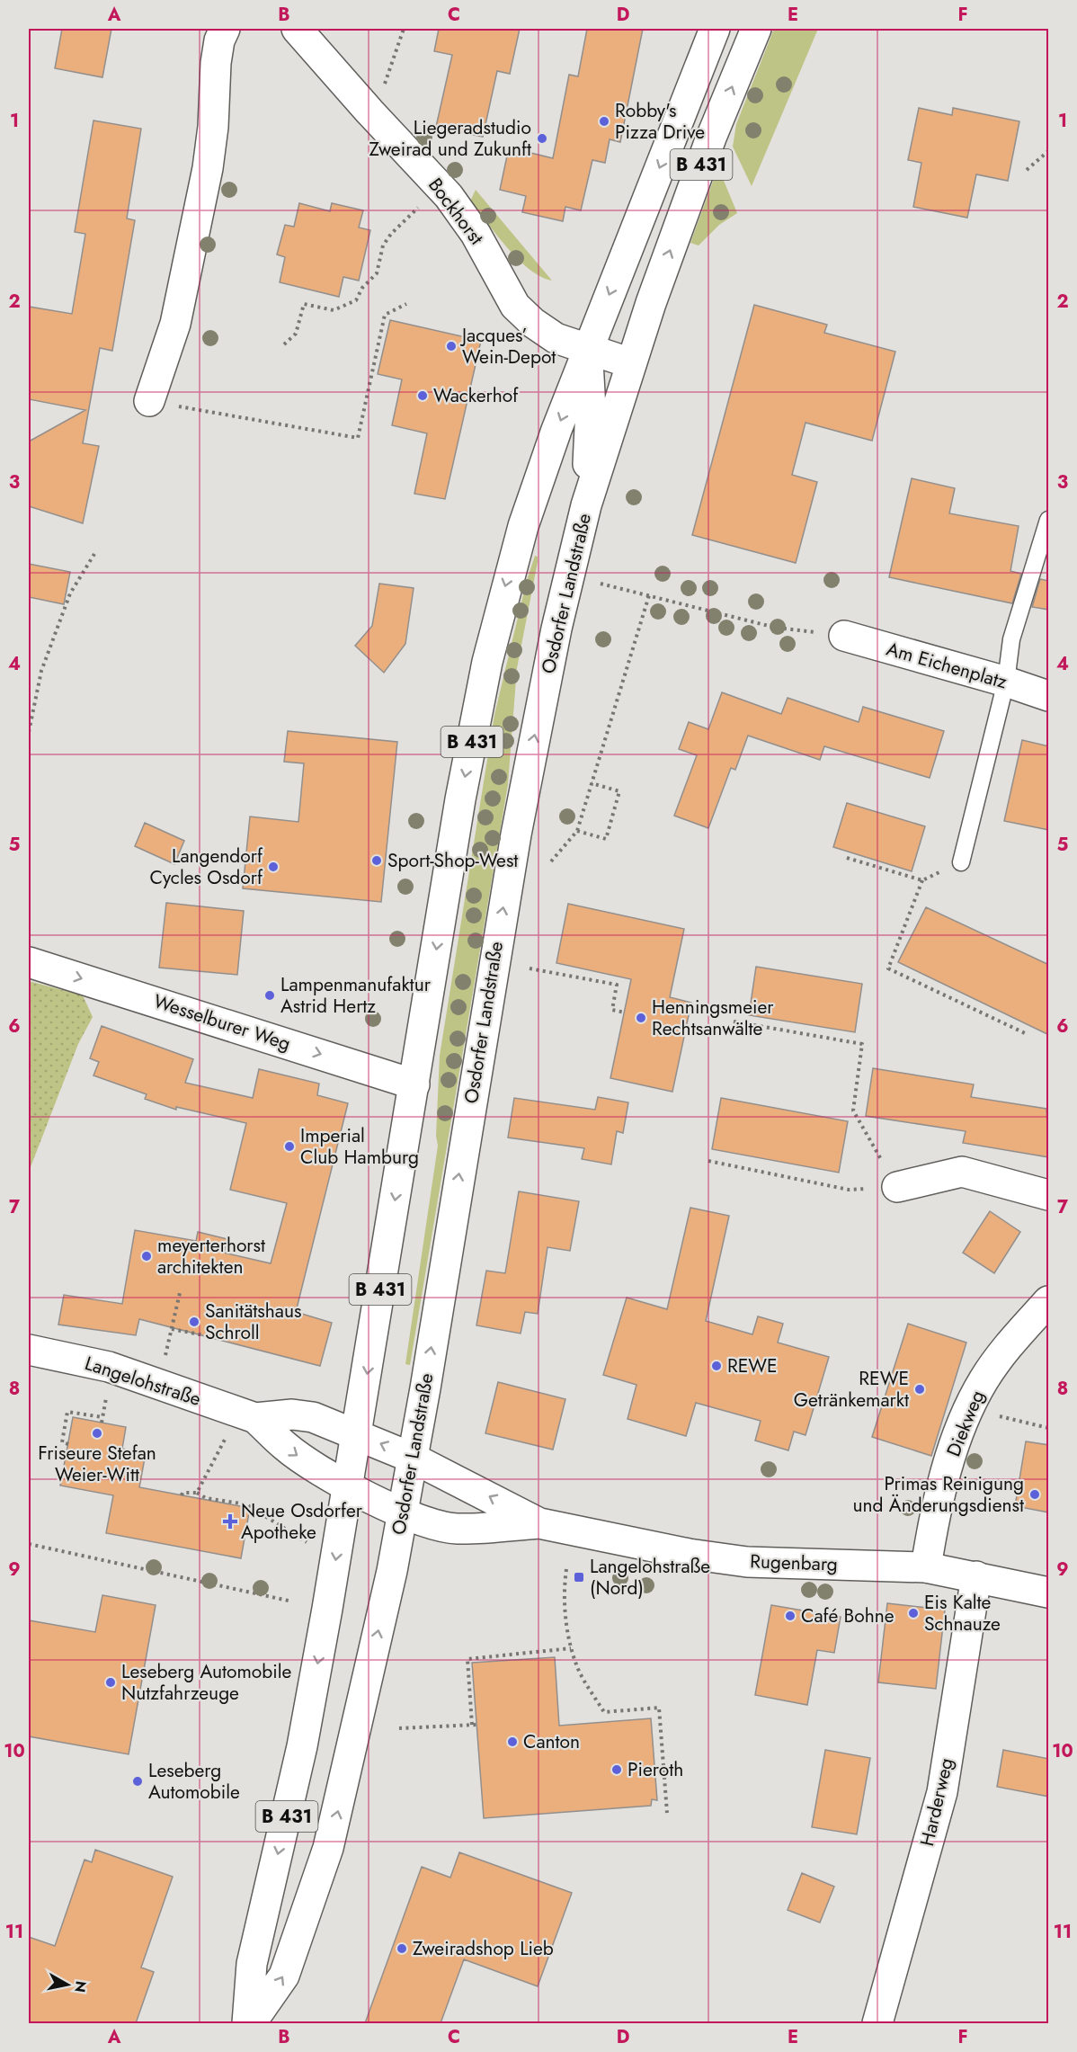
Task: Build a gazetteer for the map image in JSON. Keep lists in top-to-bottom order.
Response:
{
  "streets": {
    "main road": [
      "B 431",
      "Bockhorst",
      "Osdorfer Landstraße",
      "Am Eichenplatz",
      "Wesselburer Weg",
      "Langelohstraße",
      "Diekweg",
      "Rugenbarg",
      "Harderweg"
    ]
  },
  "crossings": [
    ["Bockhorst", "Osdorfer Landstraße"],
    ["Osdorfer Landstraße", "Wesselburer Weg"],
    ["Osdorfer Landstraße", "Langelohstraße"],
    ["Osdorfer Landstraße", "Rugenbarg"],
    ["Langelohstraße", "Rugenbarg"],
    ["Diekweg", "Rugenbarg"],
    ["Rugenbarg", "Harderweg"]
  ],
  "one_way": ["Wesselburer Weg"],
  "places": {
    "other": [
      "Robby's Pizza Drive",
      "Liegeradstudio Zweirad und Zukunft",
      "Jacques’ Wein-Depot",
      "Wackerhof",
      "Sport-Shop-West",
      "Langendorf Cycles Osdorf",
      "Lampenmanufaktur Astrid Hertz",
      "Henningsmeier Rechtsanwälte",
      "Imperial Club Hamburg",
      "meyerterhorst architekten",
      "Sanitätshaus Schroll",
      "REWE",
      "REWE Getränkemarkt",
      "Friseure Stefan Weier-Witt",
      "Primas Reinigung und Änderungsdienst",
      "Eis Kalte Schnauze",
      "Café Bohne",
      "Leseberg Automobile Nutzfahrzeuge",
      "Canton",
      "Pieroth",
      "Leseberg Automobile",
      "Zweiradshop Lieb"
    ],
    "health": ["Neue Osdorfer Apotheke"],
    "transit": ["Langelohstraße (Nord)"]
  },
  "north": "right",
  "grid": {
    "columns": [
      "A",
      "B",
      "C",
      "D",
      "E",
      "F"
    ],
    "rows": [
      "1",
      "2",
      "3",
      "4",
      "5",
      "6",
      "7",
      "8",
      "9",
      "10",
      "11"
    ]
  }
}
